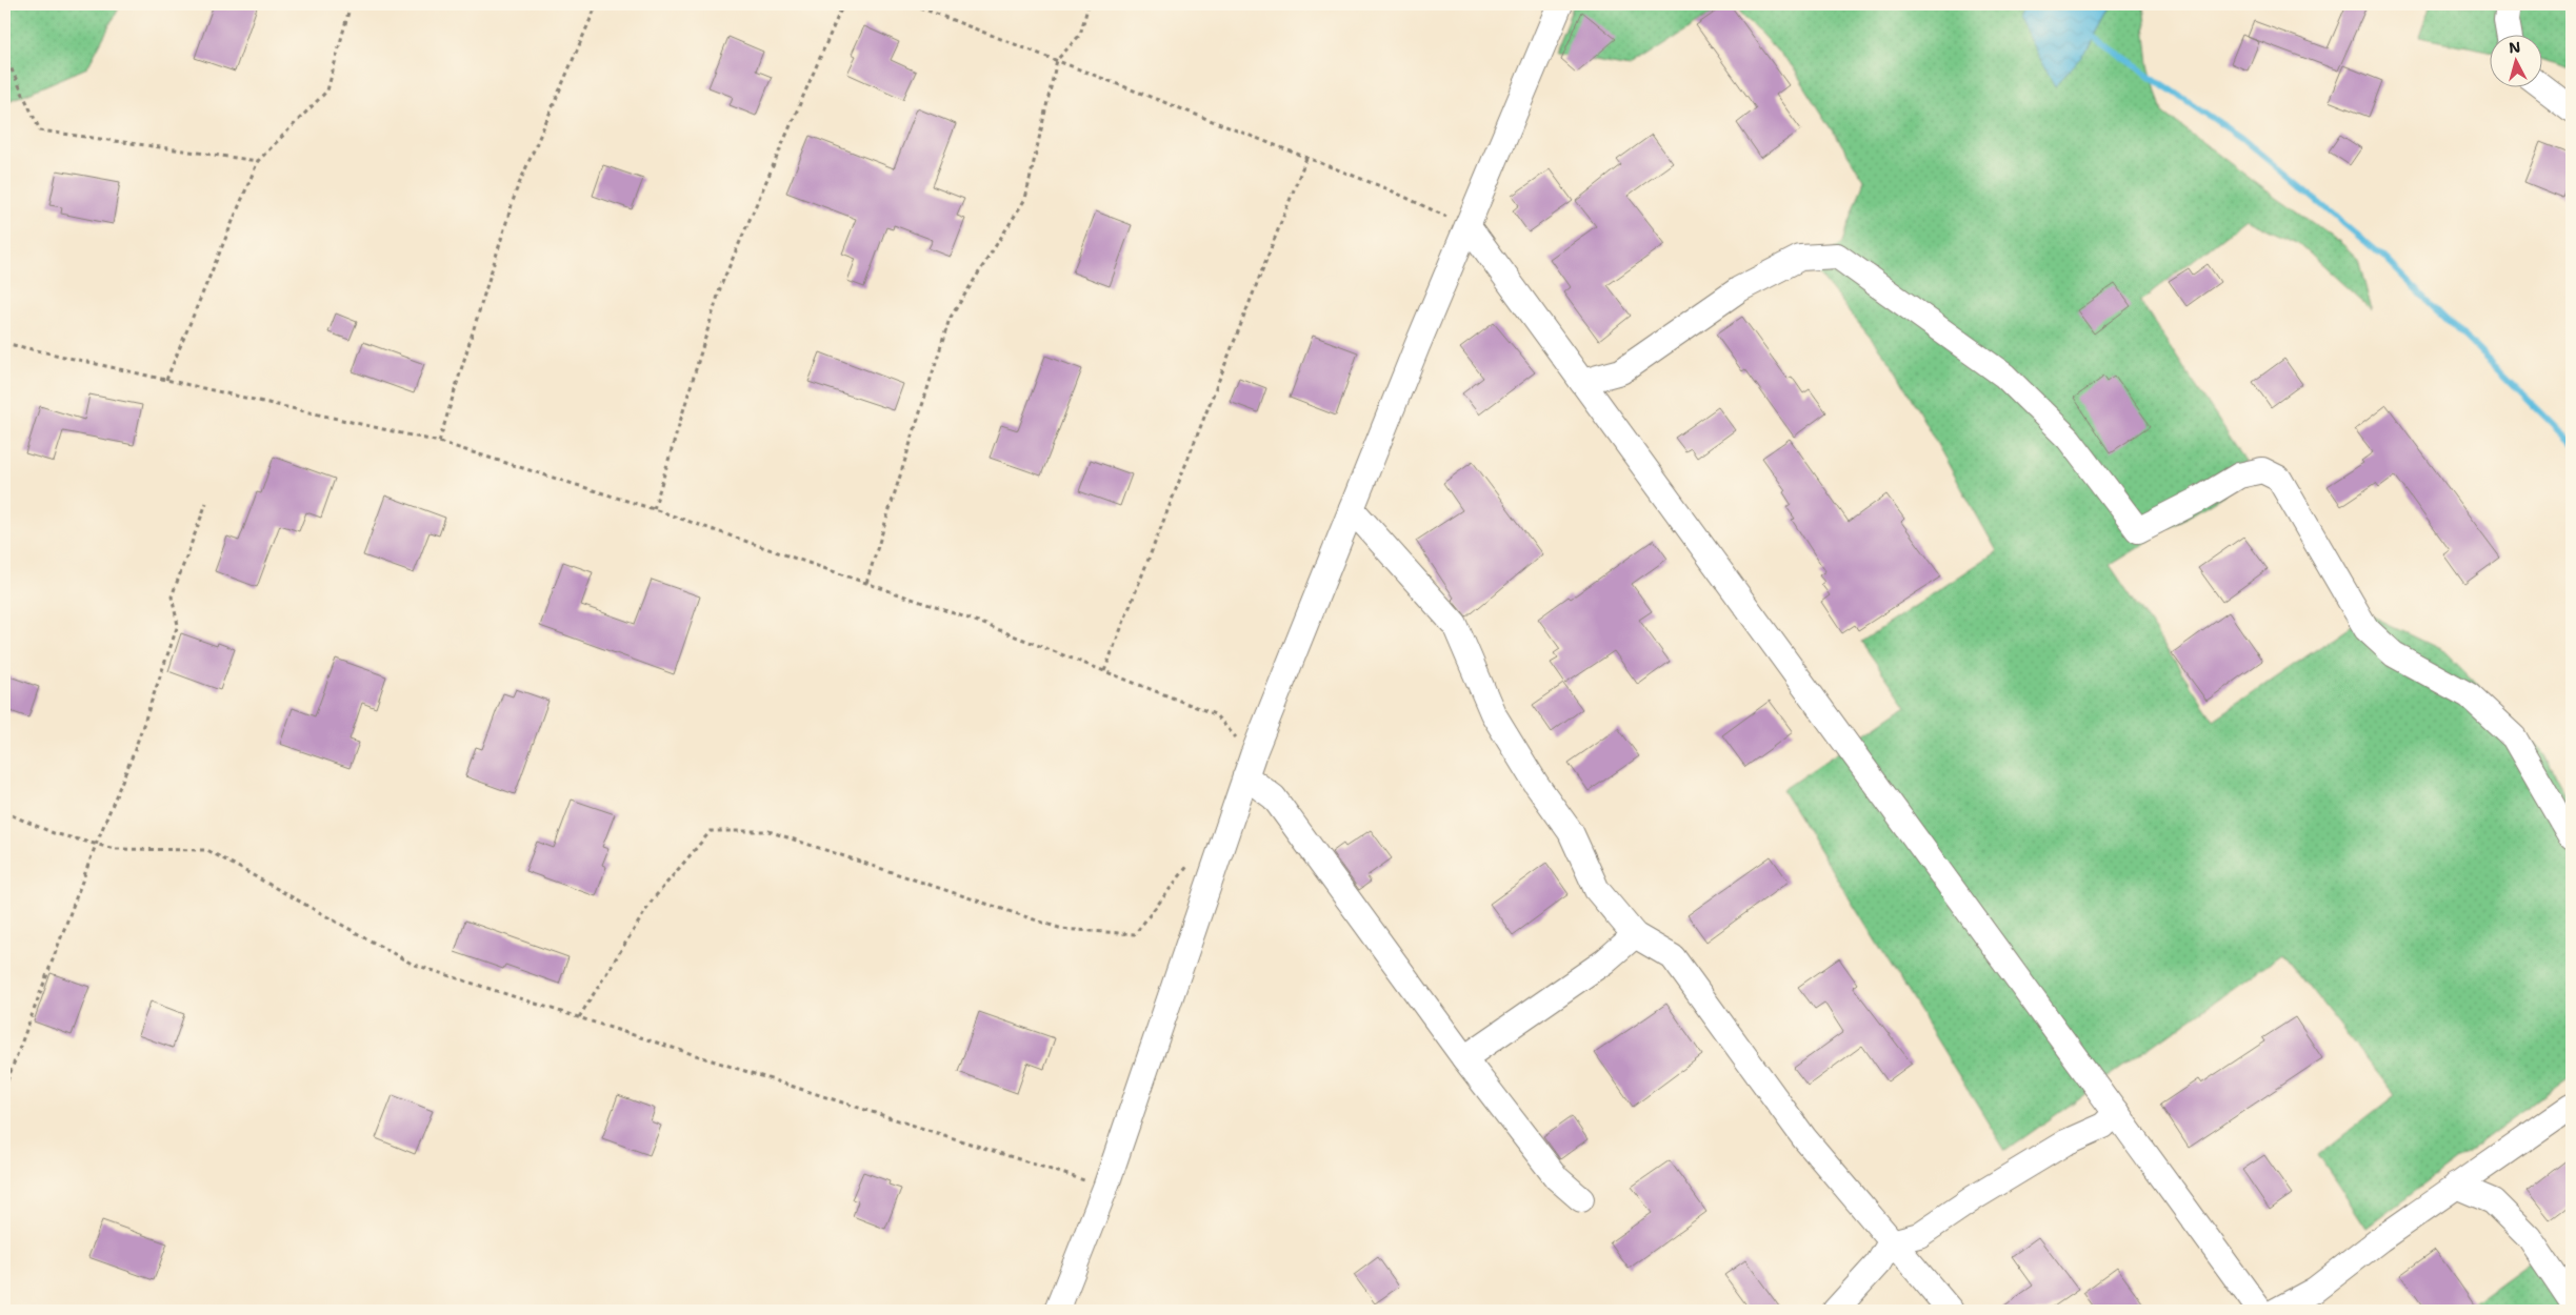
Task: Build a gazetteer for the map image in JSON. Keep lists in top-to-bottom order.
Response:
{
  "north": "top"
}
